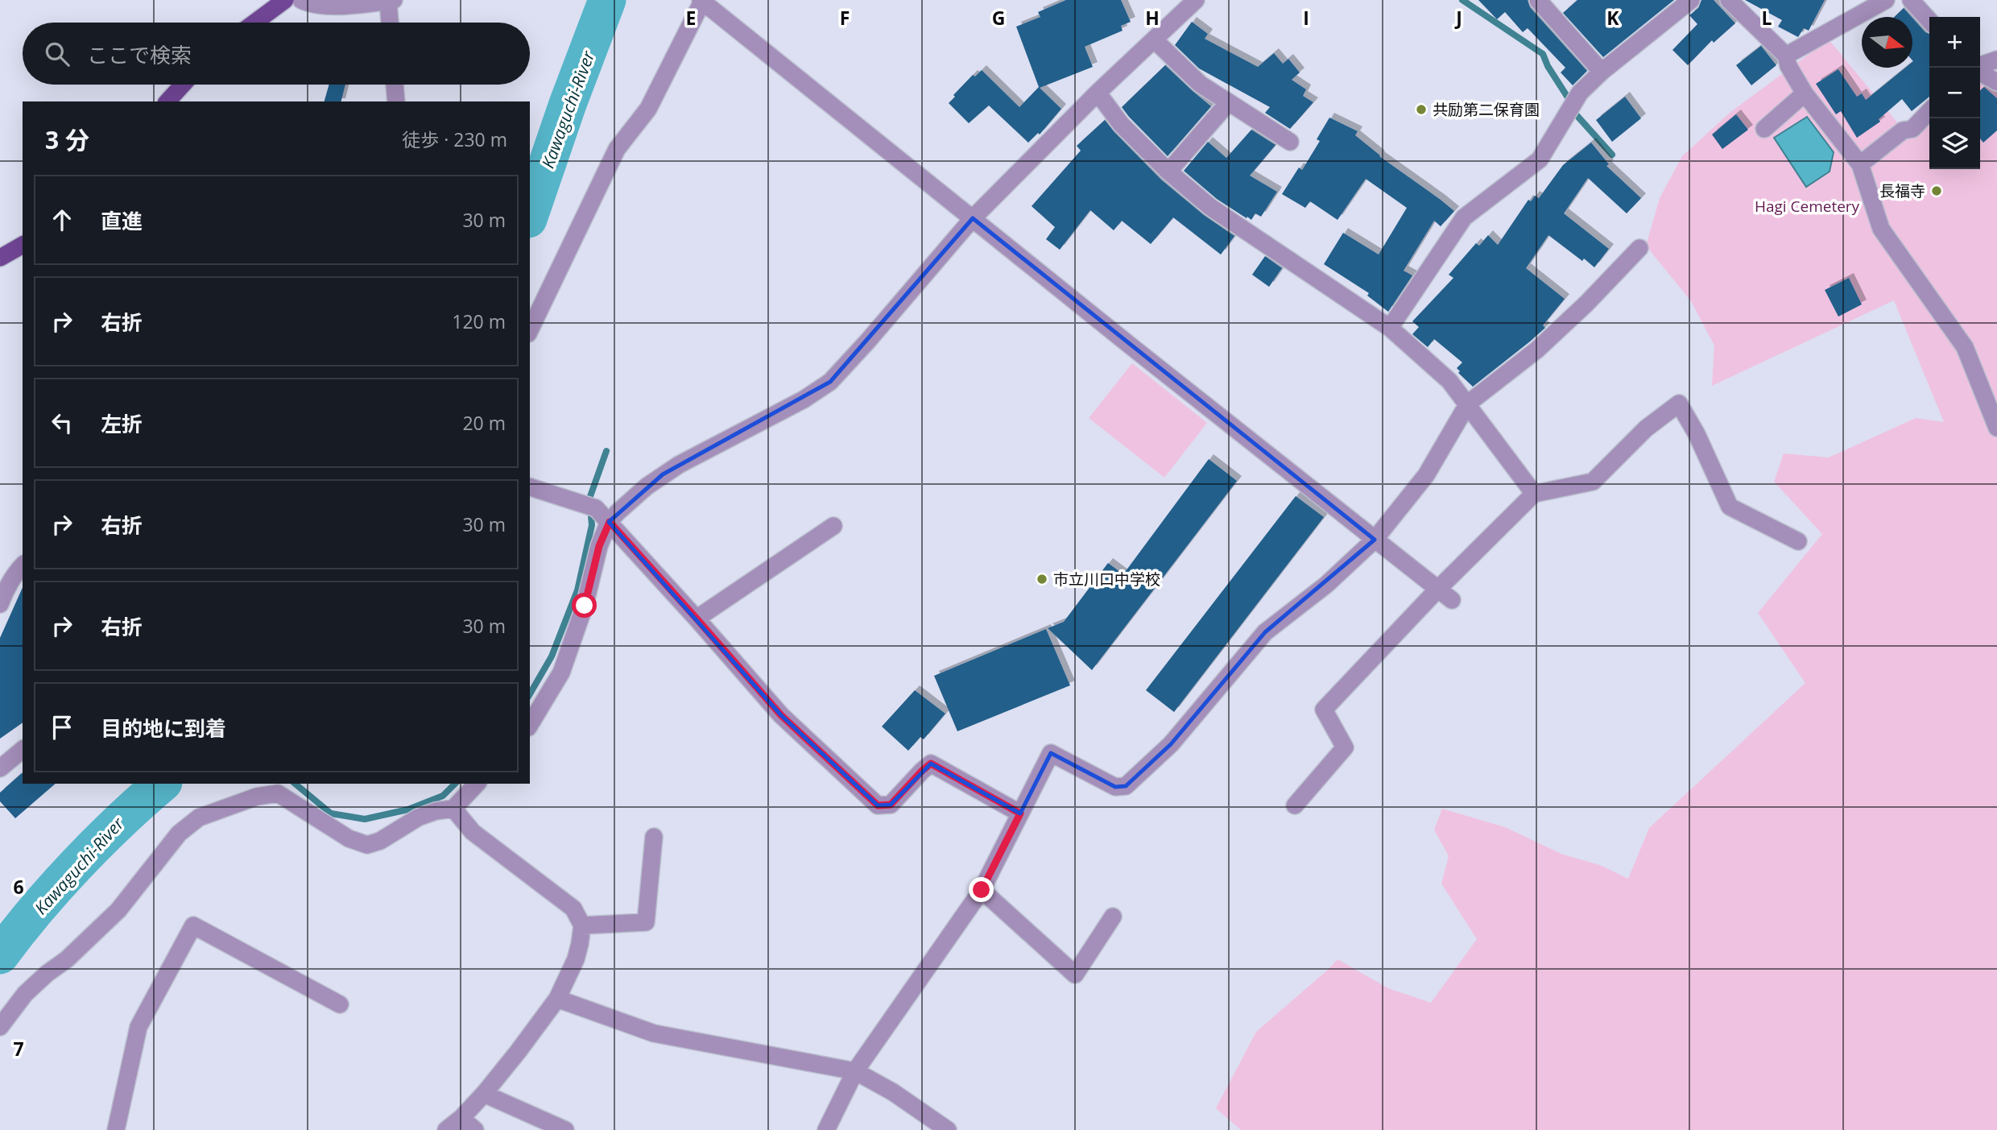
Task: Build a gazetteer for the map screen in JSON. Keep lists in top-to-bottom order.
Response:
{
  "water": ["Kawaguchi-River"],
  "parks": ["Hagi Cemetery"],
  "places": ["共励第二保育園", "長福寺", "市立川口中学校"],
  "north": "right",
  "page": {
    "map_buttons": ["+", "−"],
    "search": "ここで検索",
    "heading": ["3 分", "徒歩 · 230 m"],
    "list": [
      ["直進", "30 m"],
      ["右折", "120 m"],
      ["左折", "20 m"],
      ["右折", "30 m"],
      ["右折", "30 m"],
      "目的地に到着"
    ]
  },
  "grid": {
    "columns": [
      "E",
      "F",
      "G",
      "H",
      "I",
      "J",
      "K",
      "L"
    ],
    "rows": ["6", "7"]
  }
}
